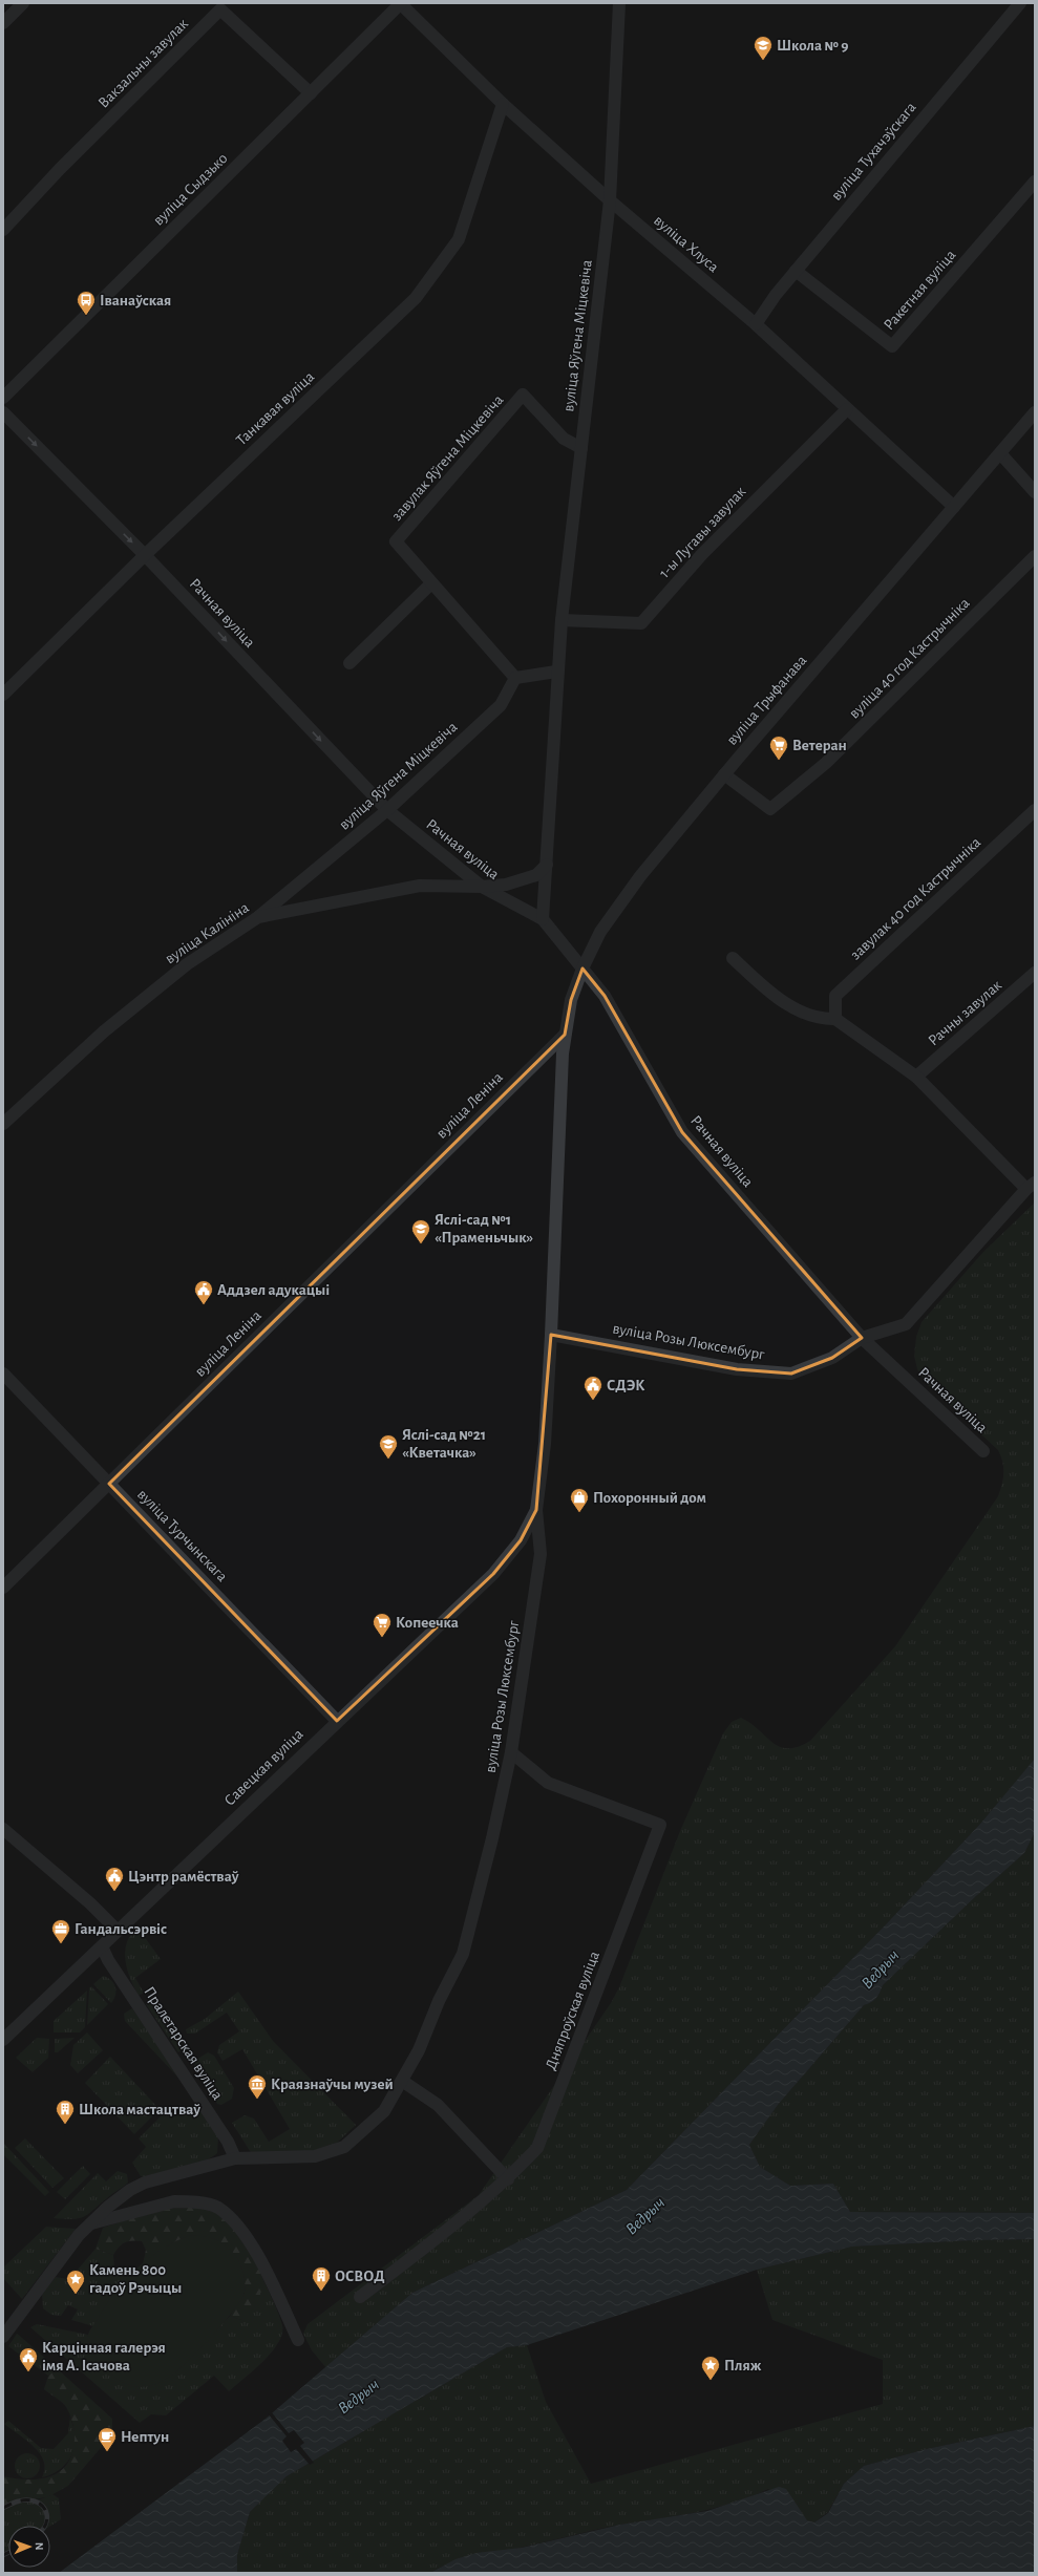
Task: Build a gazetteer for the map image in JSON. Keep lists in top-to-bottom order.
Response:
{
  "streets": {
    "street": [
      "Вакзальны завулак",
      "вуліца Тухачэўскага",
      "вуліца Сыдзько",
      "вуліца Хлуса",
      "Ракетная вуліца",
      "вуліца Яўгена Міцкевіча",
      "Танкавая вуліца",
      "завулак Яўгена Міцкевіча",
      "1-ы Лугавы завулак",
      "Рачная вуліца",
      "вуліца 40 год Кастрычніка",
      "вуліца Трыфанава",
      "завулак 40 год Кастрычніка",
      "вуліца Калініна",
      "Рачны завулак",
      "вуліца Леніна",
      "вуліца Розы Люксембург",
      "вуліца Турчынскага",
      "Савецкая вуліца",
      "Дняпроўская вуліца",
      "Пралетарская вуліца"
    ]
  },
  "crossings": [
    ["Вакзальны завулак", "вуліца Сыдзько"],
    ["вуліца Тухачэўскага", "вуліца Хлуса"],
    ["вуліца Тухачэўскага", "Ракетная вуліца"],
    ["вуліца Сыдзько", "вуліца Хлуса"],
    ["вуліца Хлуса", "вуліца Яўгена Міцкевіча"],
    ["вуліца Хлуса", "Танкавая вуліца"],
    ["вуліца Хлуса", "1-ы Лугавы завулак"],
    ["вуліца Хлуса", "вуліца Трыфанава"],
    ["вуліца Яўгена Міцкевіча", "завулак Яўгена Міцкевіча"],
    ["вуліца Яўгена Міцкевіча", "1-ы Лугавы завулак"],
    ["вуліца Яўгена Міцкевіча", "Рачная вуліца"],
    ["вуліца Яўгена Міцкевіча", "вуліца Калініна"],
    ["Танкавая вуліца", "Рачная вуліца"],
    ["Рачная вуліца", "вуліца Трыфанава"],
    ["Рачная вуліца", "вуліца Калініна"],
    ["Рачная вуліца", "вуліца Розы Люксембург"],
    ["вуліца 40 год Кастрычніка", "вуліца Трыфанава"],
    ["вуліца Трыфанава", "вуліца Леніна"],
    ["вуліца Трыфанава", "вуліца Розы Люксембург"],
    ["вуліца Леніна", "вуліца Розы Люксембург"],
    ["вуліца Леніна", "вуліца Турчынскага"],
    ["вуліца Розы Люксембург", "Савецкая вуліца"],
    ["вуліца Розы Люксембург", "Дняпроўская вуліца"],
    ["вуліца Розы Люксембург", "Пралетарская вуліца"],
    ["вуліца Турчынскага", "Савецкая вуліца"],
    ["Савецкая вуліца", "Пралетарская вуліца"]
  ],
  "one_way": ["Рачная вуліца"],
  "water": ["Ведрыч"],
  "places": {
    "school or university": ["Школа № 9", "Яслі-сад №1 «Праменьчык»", "Яслі-сад №21 «Кветачка»"],
    "bus stop": ["Іванаўская"],
    "supermarket": ["Ветеран", "Копеечка"],
    "public building": [
      "Аддзел адукацыі",
      "СДЭК",
      "Цэнтр рамёстваў",
      "Карцінная галерэя імя А. Ісачова"
    ],
    "shop": ["Похоронный дом"],
    "office": ["Гандальсэрвіс"],
    "museum": ["Краязнаўчы музей"],
    "building": ["Школа мастацтваў", "ОСВОД"],
    "place": ["Камень 800 гадоў Рэчыцы", "Пляж"],
    "cafe": ["Нептун"]
  },
  "north": "right"
}
